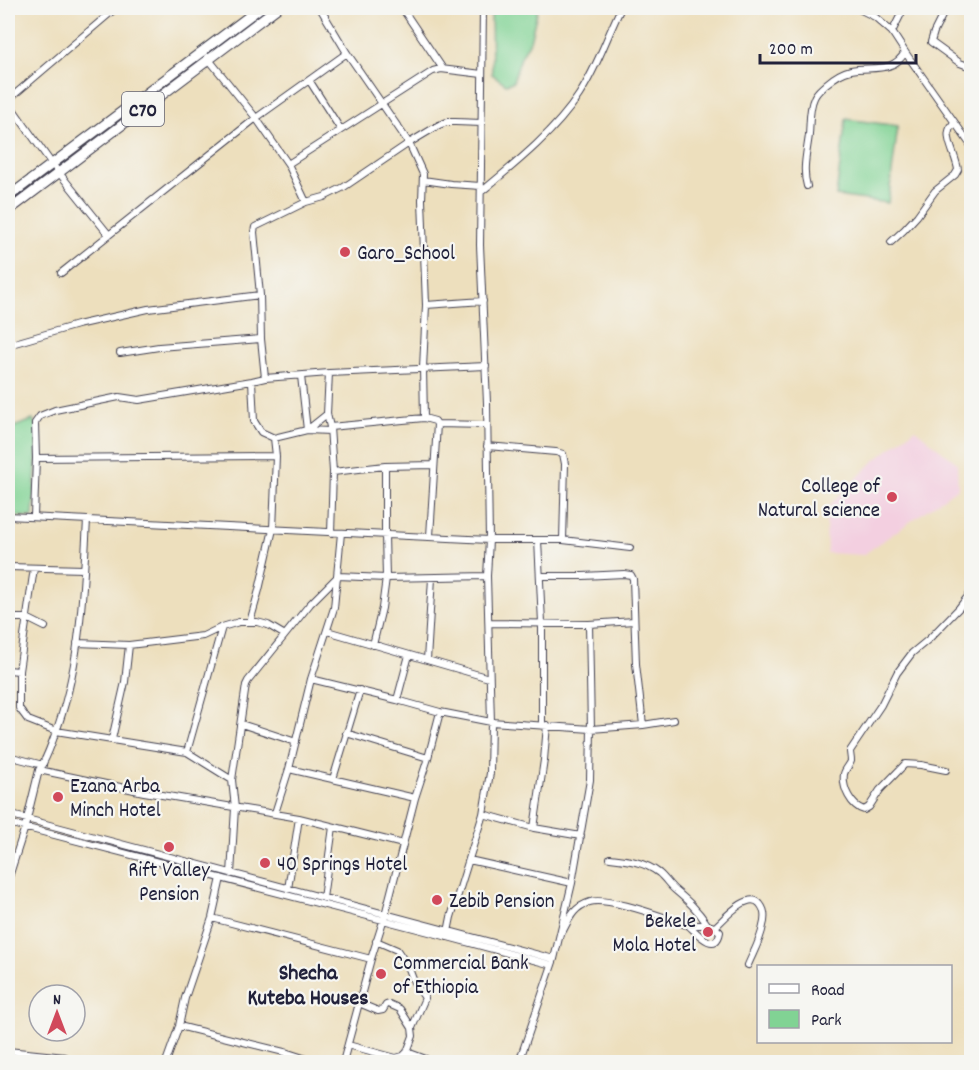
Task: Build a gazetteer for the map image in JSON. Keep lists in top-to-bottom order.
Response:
{
  "streets": {
    "highway": ["C70"]
  },
  "districts": ["Shecha Kuteba Houses"],
  "places": [
    "Garo_School",
    "College of Natural science",
    "Ezana Arba Minch Hotel",
    "Rift Valley Pension",
    "40 Springs Hotel",
    "Zebib Pension",
    "Bekele Mola Hotel",
    "Commercial Bank of Ethiopia"
  ],
  "legend": ["Road", "Park"],
  "scale_bar": "200 m",
  "north": "top"
}
